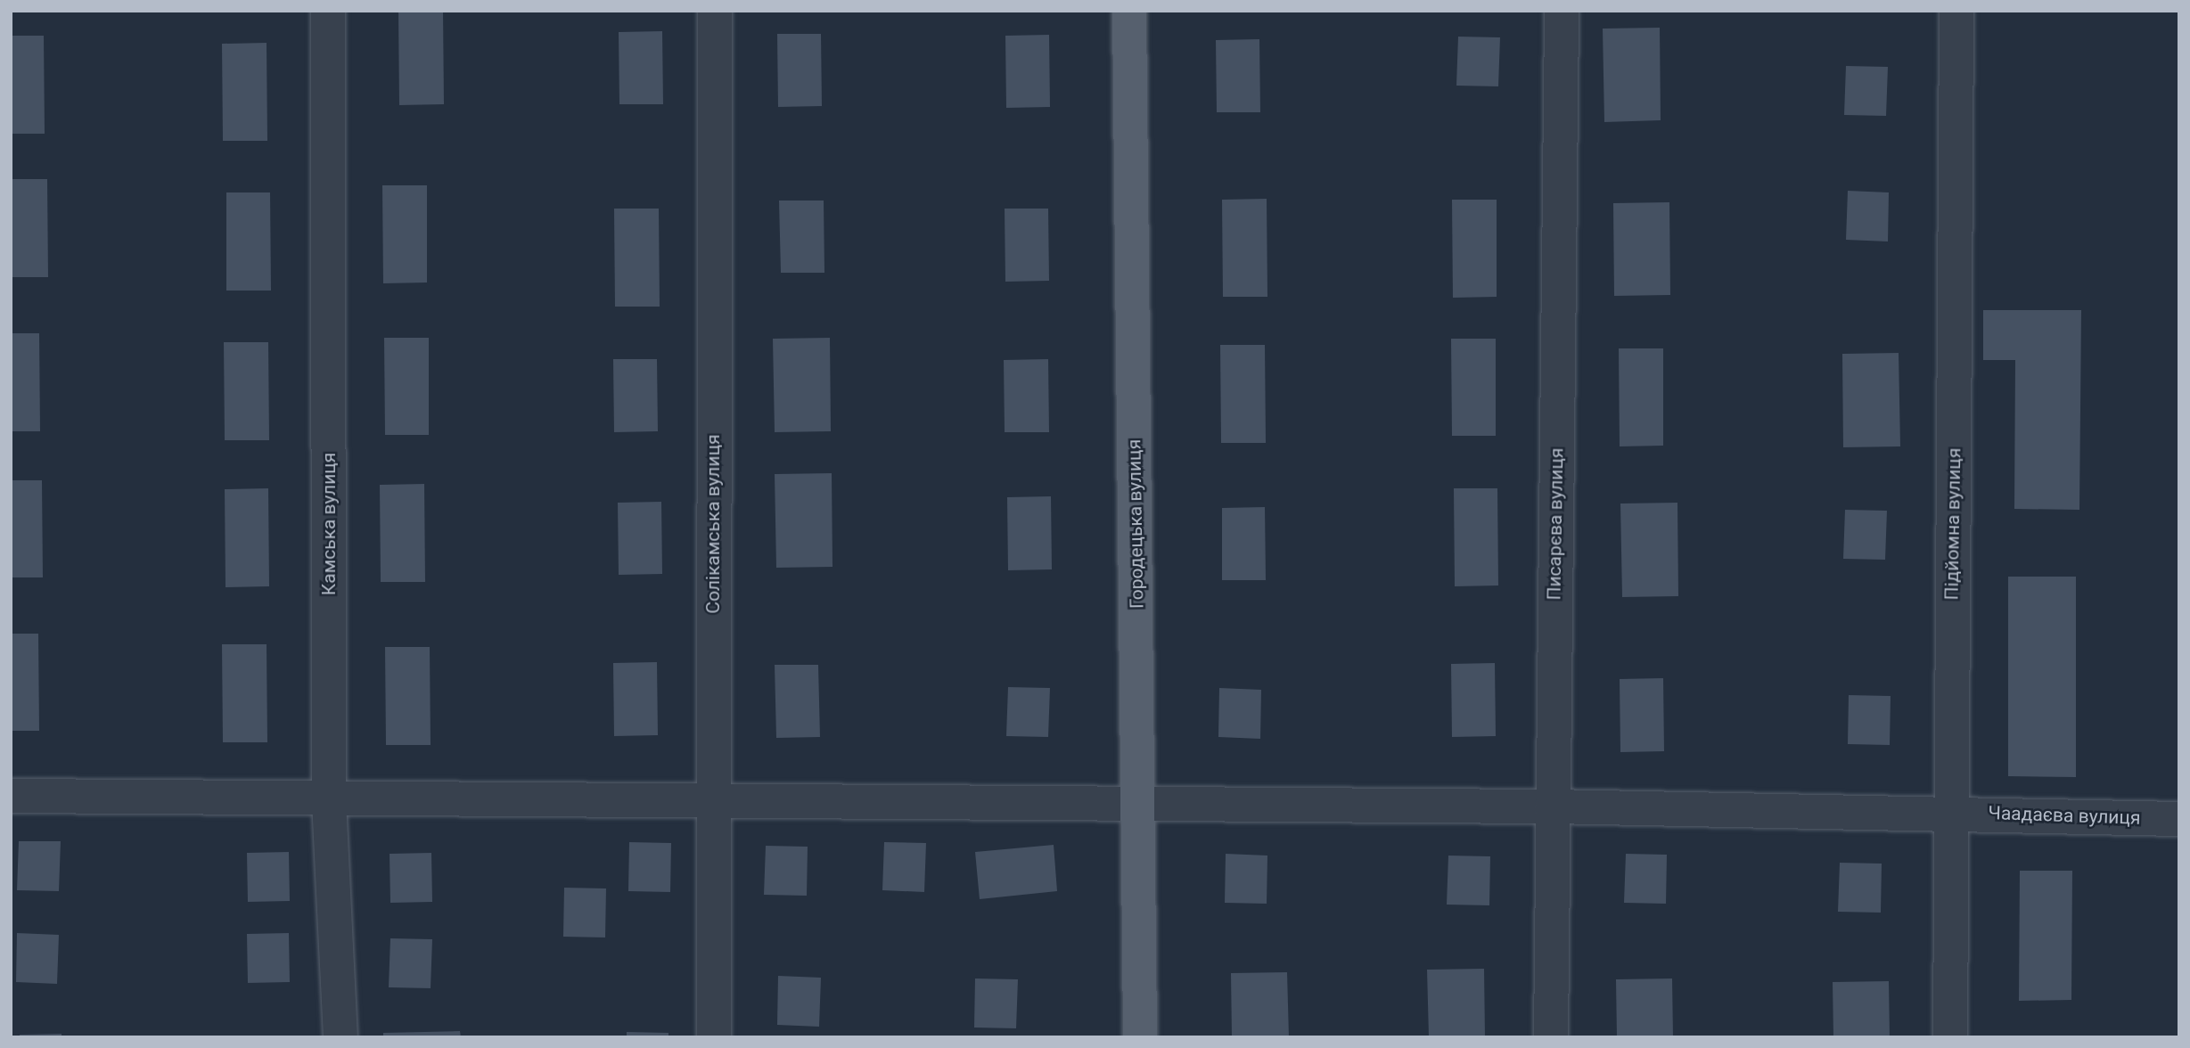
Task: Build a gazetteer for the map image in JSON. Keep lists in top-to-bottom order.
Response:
{
  "streets": {
    "main road": ["Городецька вулиця"],
    "street": [
      "Камська вулиця",
      "Солікамська вулиця",
      "Писарєва вулиця",
      "Підйомна вулиця",
      "Чаадаєва вулиця"
    ]
  },
  "crossings": [
    ["Камська вулиця", "Чаадаєва вулиця"],
    ["Солікамська вулиця", "Чаадаєва вулиця"],
    ["Городецька вулиця", "Чаадаєва вулиця"],
    ["Писарєва вулиця", "Чаадаєва вулиця"],
    ["Підйомна вулиця", "Чаадаєва вулиця"]
  ]
}
